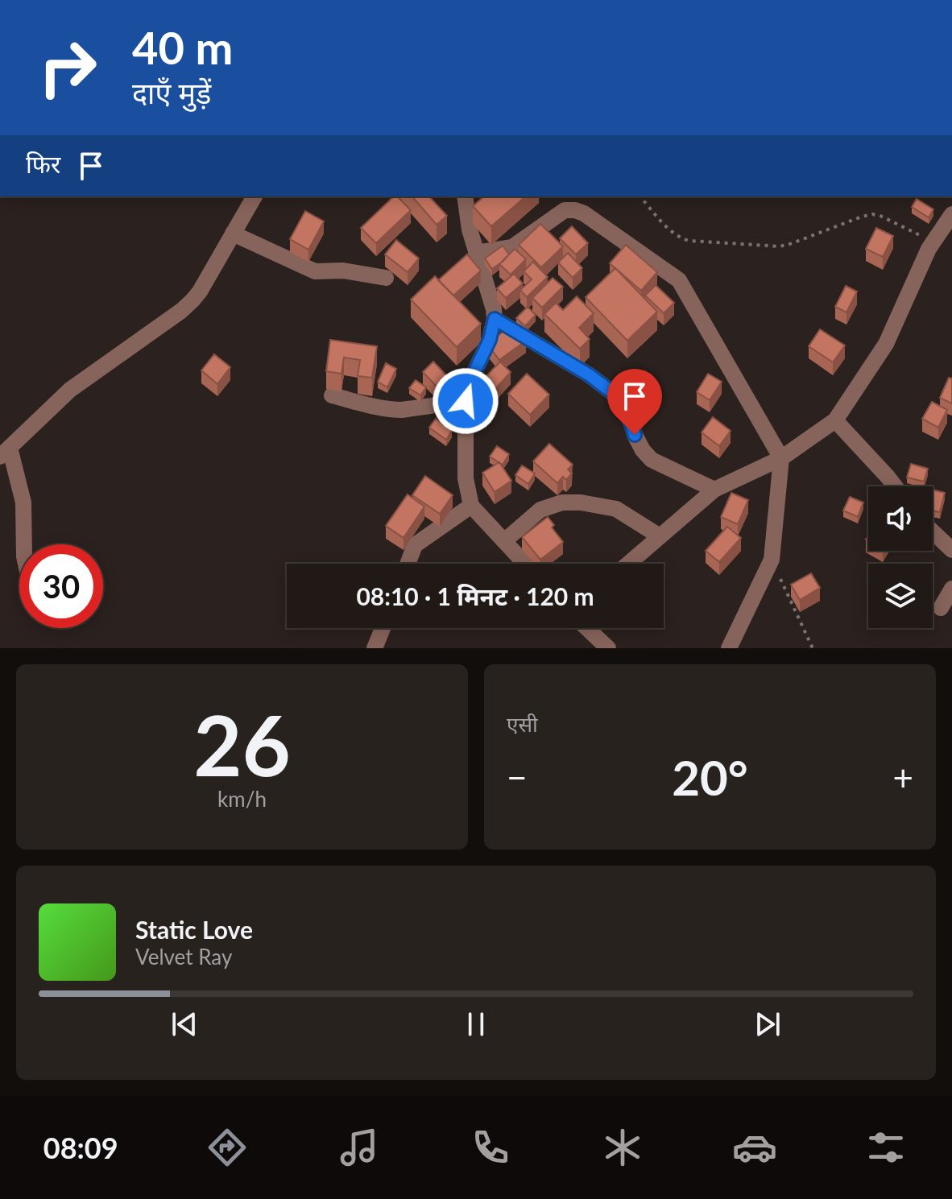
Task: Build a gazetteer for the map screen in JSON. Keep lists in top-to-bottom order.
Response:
{
  "page": {
    "turn": ["40 m", "दाएँ मुड़ें"],
    "then": "फिर",
    "limit": "30",
    "trip": "08:10 · 1 मिनट · 120 m",
    "tile": [
      ["26", "km/h"],
      "एसी"
    ],
    "heat": ["−", "20°", "+"],
    "song": ["Static Love", "Velvet Ray"],
    "tabs": "08:09"
  }
}
